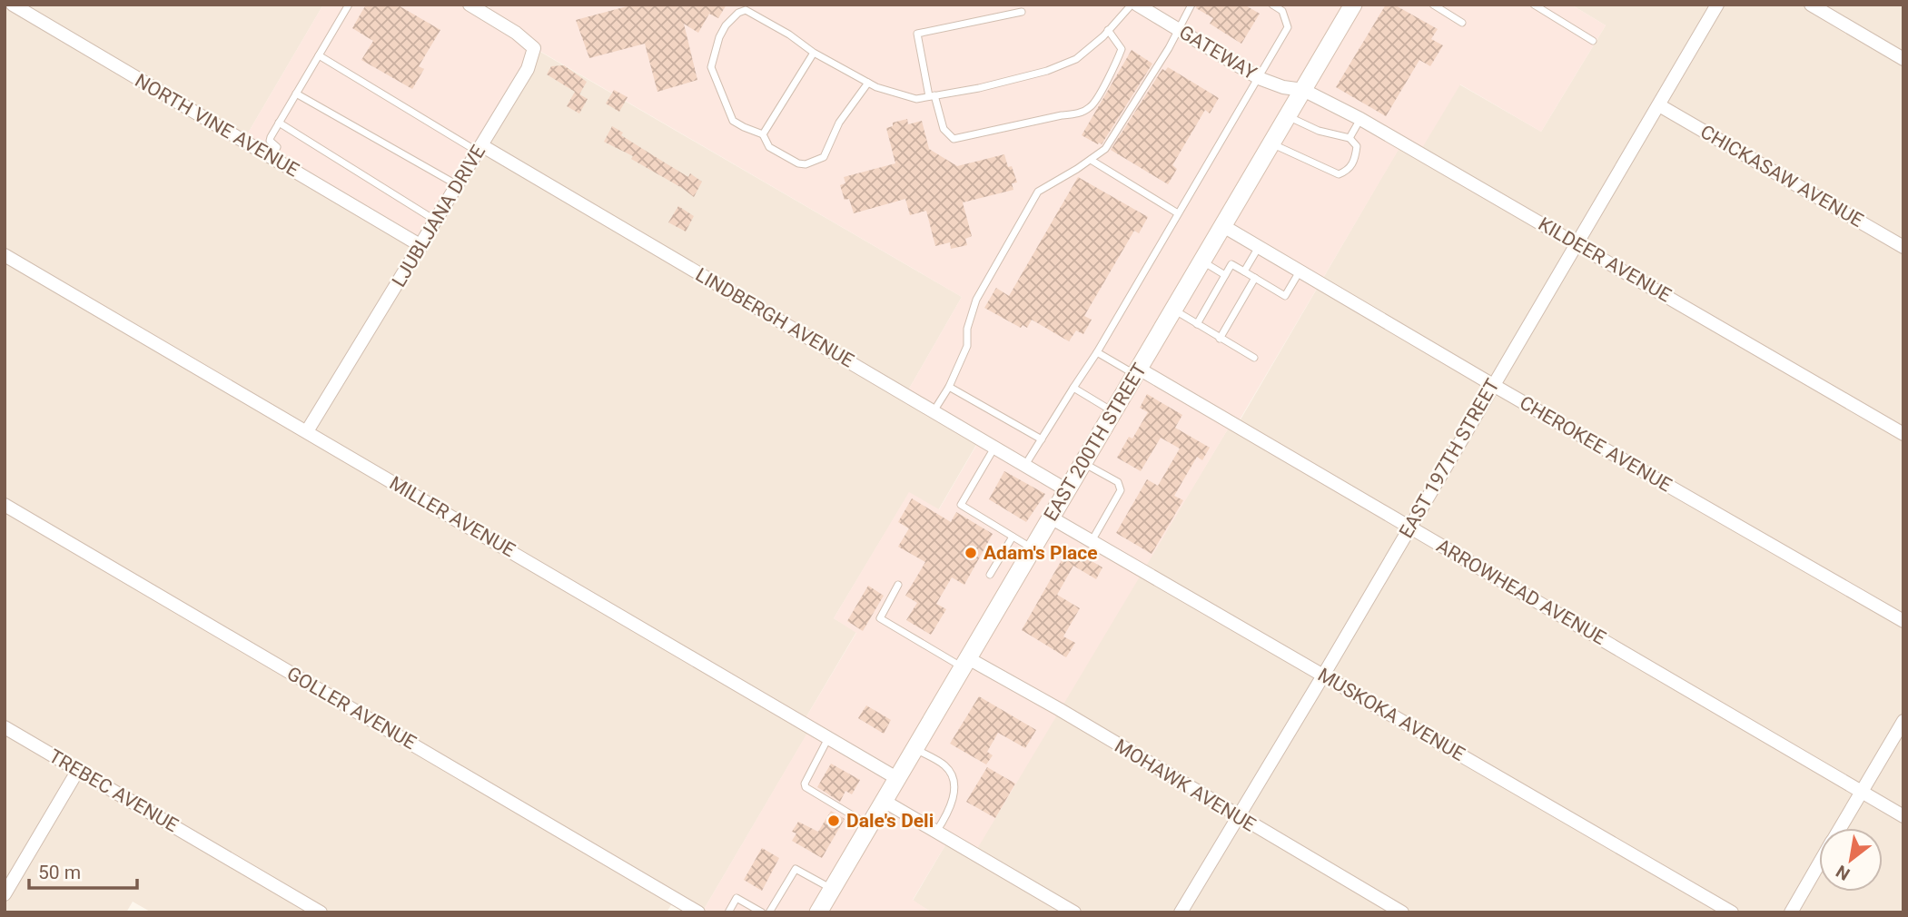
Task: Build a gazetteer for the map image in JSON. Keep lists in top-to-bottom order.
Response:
{
  "streets": {
    "street": [
      "GATEWAY",
      "NORTH VINE AVENUE",
      "CHICKASAW AVENUE",
      "LJUBLJANA DRIVE",
      "KILDEER AVENUE",
      "LINDBERGH AVENUE",
      "EAST 200TH STREET",
      "CHEROKEE AVENUE",
      "EAST 197TH STREET",
      "MILLER AVENUE",
      "ARROWHEAD AVENUE",
      "GOLLER AVENUE",
      "MUSKOKA AVENUE",
      "MOHAWK AVENUE",
      "TREBEC AVENUE"
    ]
  },
  "crossings": [
    ["GATEWAY", "KILDEER AVENUE"],
    ["GATEWAY", "EAST 200TH STREET"],
    ["NORTH VINE AVENUE", "LJUBLJANA DRIVE"],
    ["CHICKASAW AVENUE", "EAST 197TH STREET"],
    ["LJUBLJANA DRIVE", "LINDBERGH AVENUE"],
    ["LJUBLJANA DRIVE", "MILLER AVENUE"],
    ["KILDEER AVENUE", "EAST 200TH STREET"],
    ["KILDEER AVENUE", "EAST 197TH STREET"],
    ["LINDBERGH AVENUE", "EAST 200TH STREET"],
    ["EAST 200TH STREET", "CHEROKEE AVENUE"],
    ["EAST 200TH STREET", "MILLER AVENUE"],
    ["EAST 200TH STREET", "ARROWHEAD AVENUE"],
    ["EAST 200TH STREET", "MUSKOKA AVENUE"],
    ["EAST 200TH STREET", "MOHAWK AVENUE"],
    ["CHEROKEE AVENUE", "EAST 197TH STREET"],
    ["EAST 197TH STREET", "ARROWHEAD AVENUE"],
    ["EAST 197TH STREET", "MUSKOKA AVENUE"],
    ["EAST 197TH STREET", "MOHAWK AVENUE"]
  ],
  "places": ["Adam's Place", "Dale's Deli"],
  "scale_bar": "50 m",
  "north": "bottom left"
}
